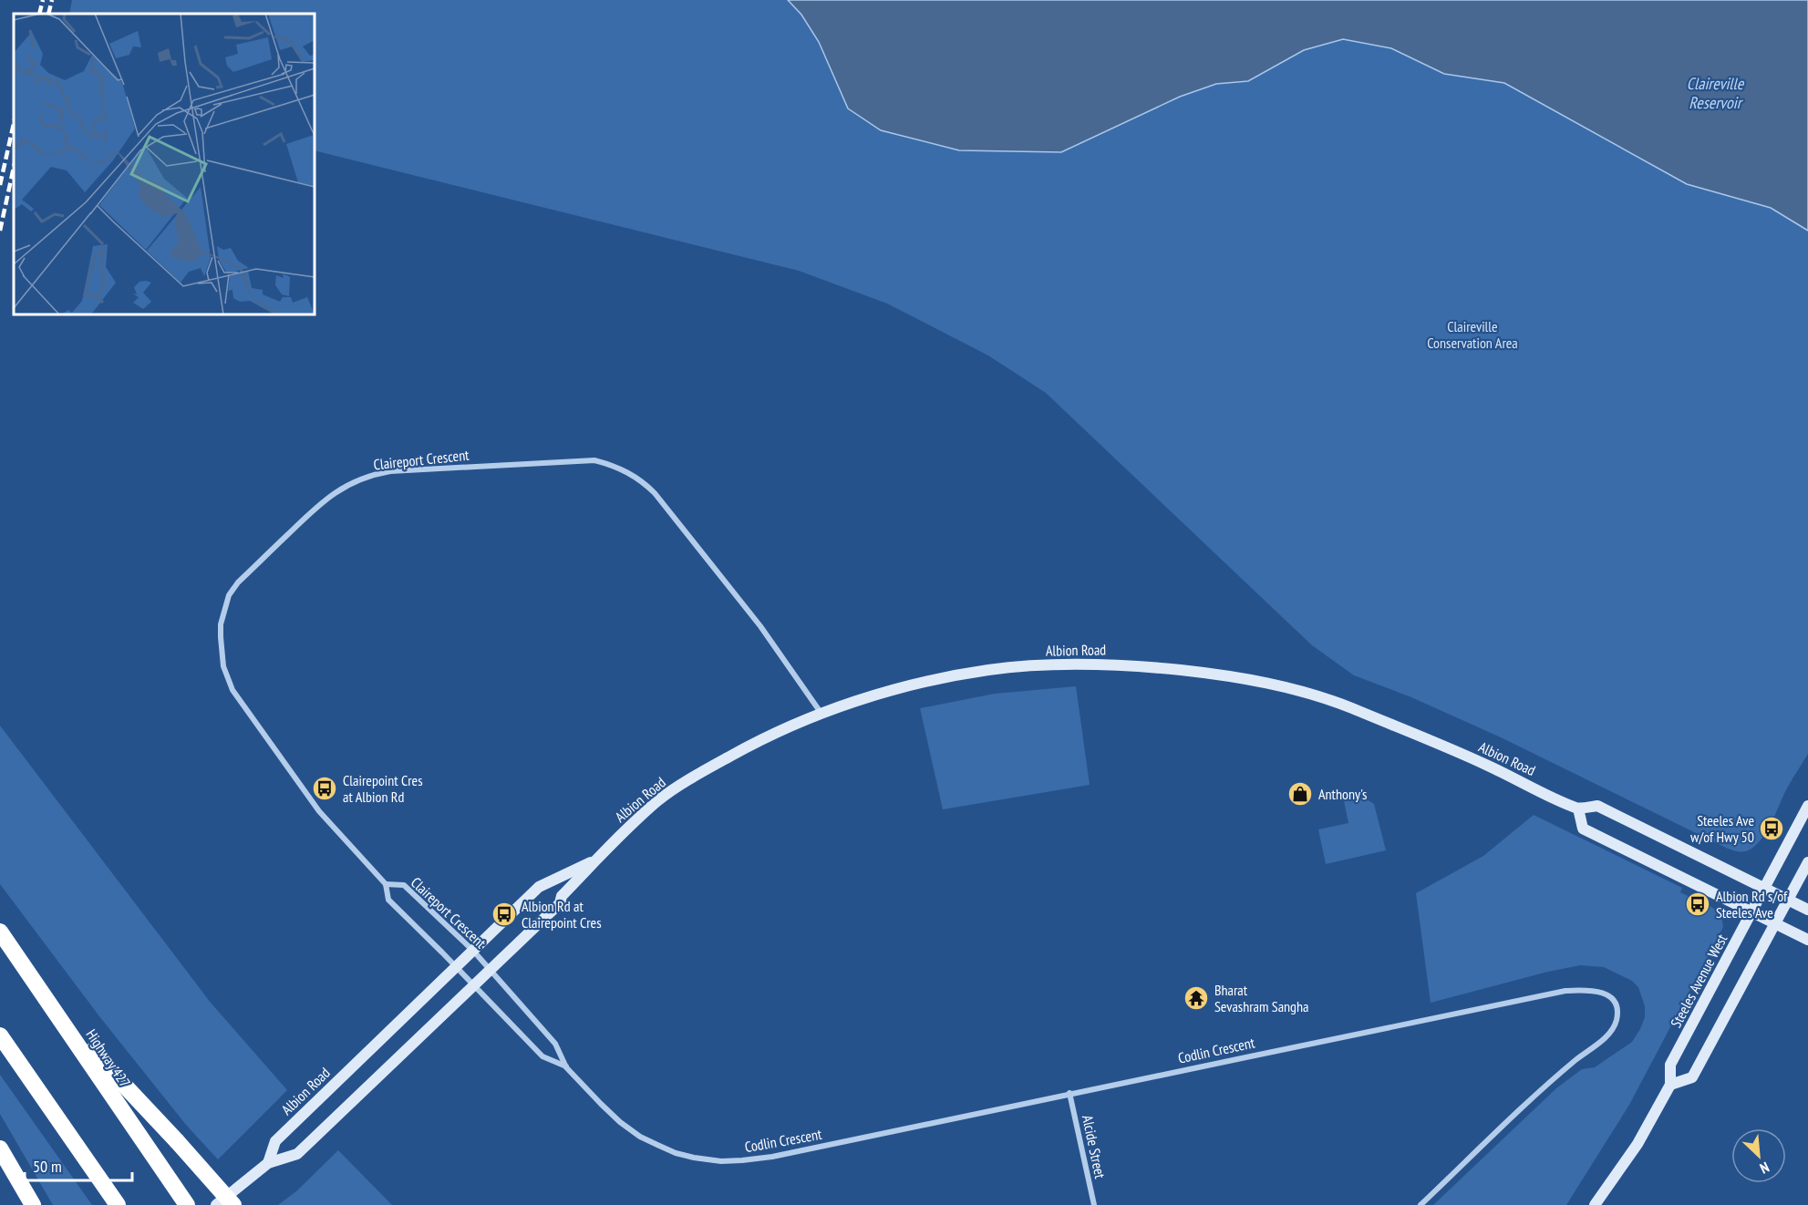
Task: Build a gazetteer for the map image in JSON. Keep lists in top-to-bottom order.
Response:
{
  "streets": {
    "highway": ["Highway 427"],
    "main road": ["Albion Road", "Steeles Avenue West"],
    "street": ["Claireport Crescent", "Codlin Crescent", "Alcide Street"]
  },
  "crossings": [
    ["Claireport Crescent", "Albion Road"],
    ["Claireport Crescent", "Codlin Crescent"],
    ["Albion Road", "Steeles Avenue West"],
    ["Albion Road", "Codlin Crescent"],
    ["Codlin Crescent", "Alcide Street"]
  ],
  "water": ["Claireville Reservoir"],
  "parks": ["Claireville Conservation Area"],
  "places": {
    "bus stop": [
      "Clairepoint Cres at Albion Rd",
      "Steeles Ave w/of Hwy 50",
      "Albion Rd s/of Steeles Ave",
      "Albion Rd at Clairepoint Cres"
    ],
    "shop": ["Anthony's"],
    "temple": ["Bharat Sevashram Sangha"]
  },
  "scale_bar": "50 m",
  "north": "bottom right"
}
